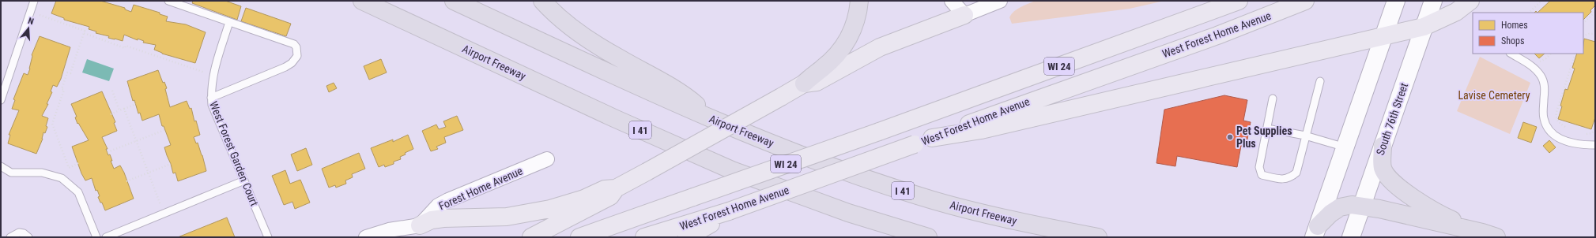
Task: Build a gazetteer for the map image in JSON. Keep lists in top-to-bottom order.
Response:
{
  "streets": {
    "highway": ["Airport Freeway", "I 41"],
    "main road": ["West Forest Home Avenue", "WI 24", "South 76th Street"],
    "street": ["Forest Home Avenue"],
    "lane": ["West Forest Garden Court"]
  },
  "parks": ["Lavise Cemetery"],
  "places": ["Pet Supplies Plus"],
  "legend": ["Homes", "Shops"],
  "north": "top"
}
